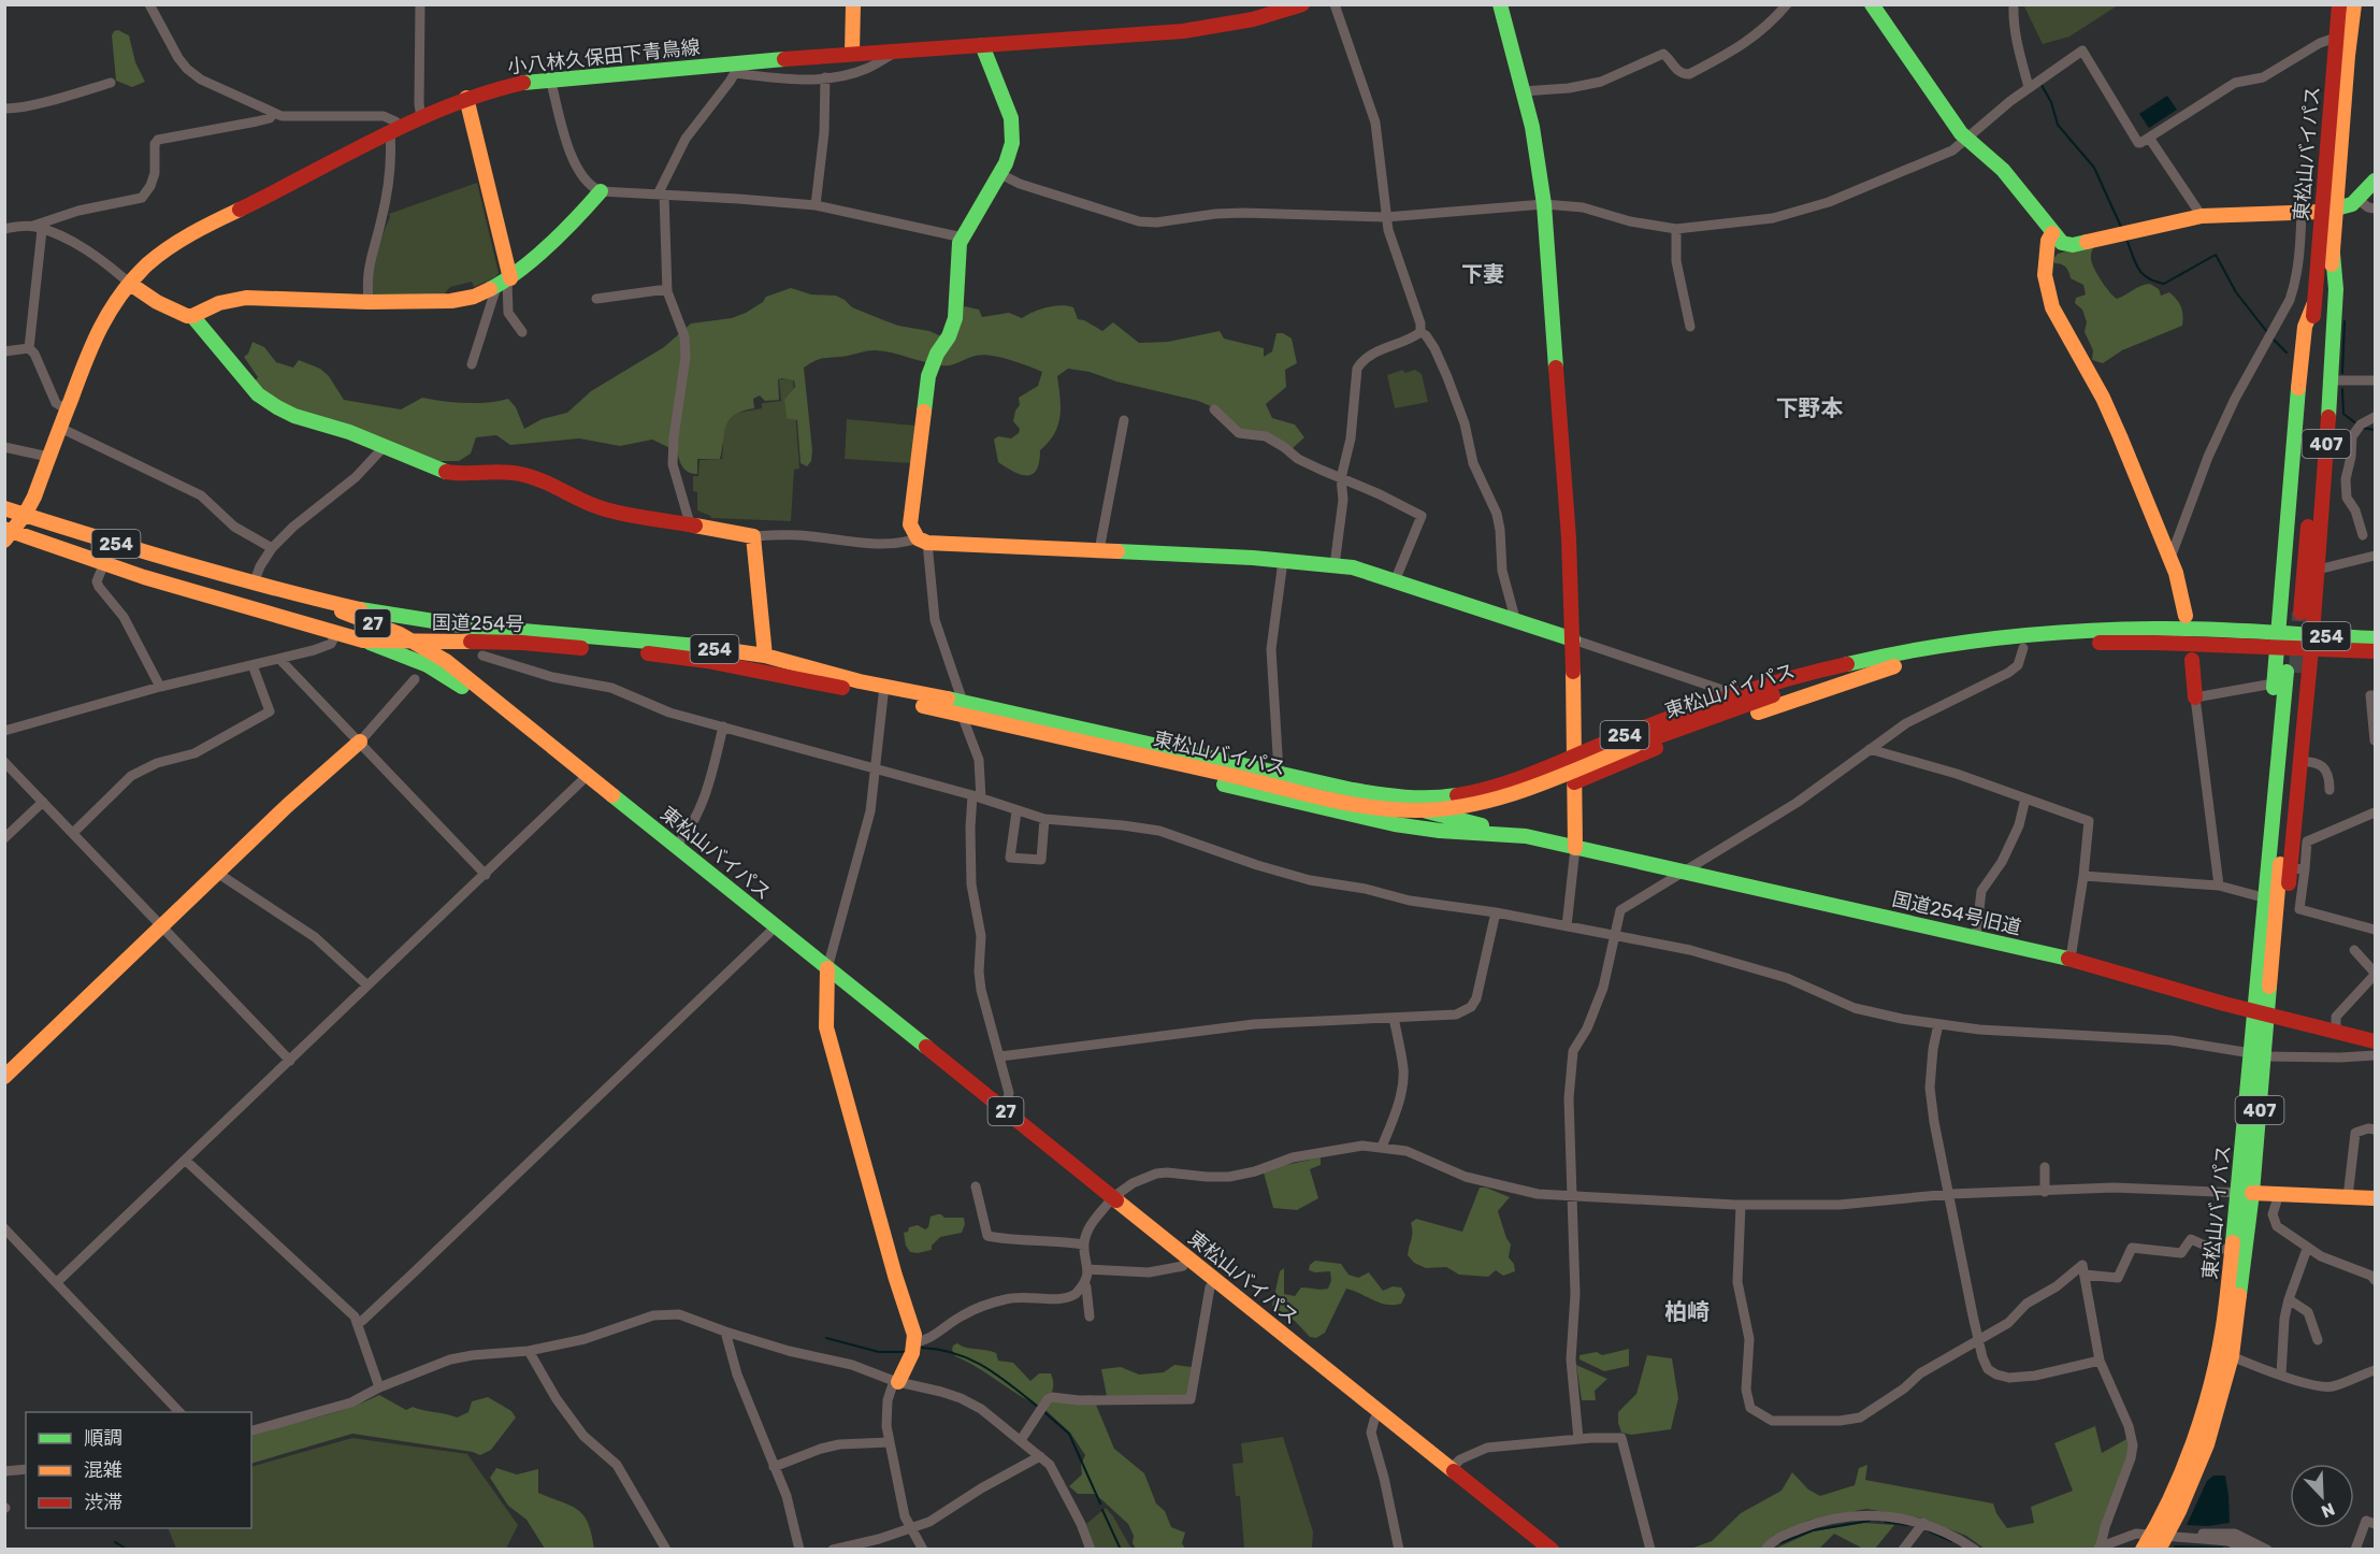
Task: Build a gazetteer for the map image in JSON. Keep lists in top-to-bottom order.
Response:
{
  "streets": {
    "main road": [
      "小八林久保田下青鳥線",
      "東松山バイパス",
      "407",
      "254",
      "27",
      "国道254号",
      "国道254号旧道"
    ]
  },
  "crossings": [
    ["小八林久保田下青鳥線", "国道254号"],
    ["東松山バイパス", "407"],
    ["東松山バイパス", "27"],
    ["東松山バイパス", "国道254号"],
    ["東松山バイパス", "国道254号旧道"],
    ["27", "国道254号"]
  ],
  "districts": ["下妻", "下野本", "柏崎"],
  "legend": ["順調", "混雑", "渋滞"],
  "north": "bottom right"
}
